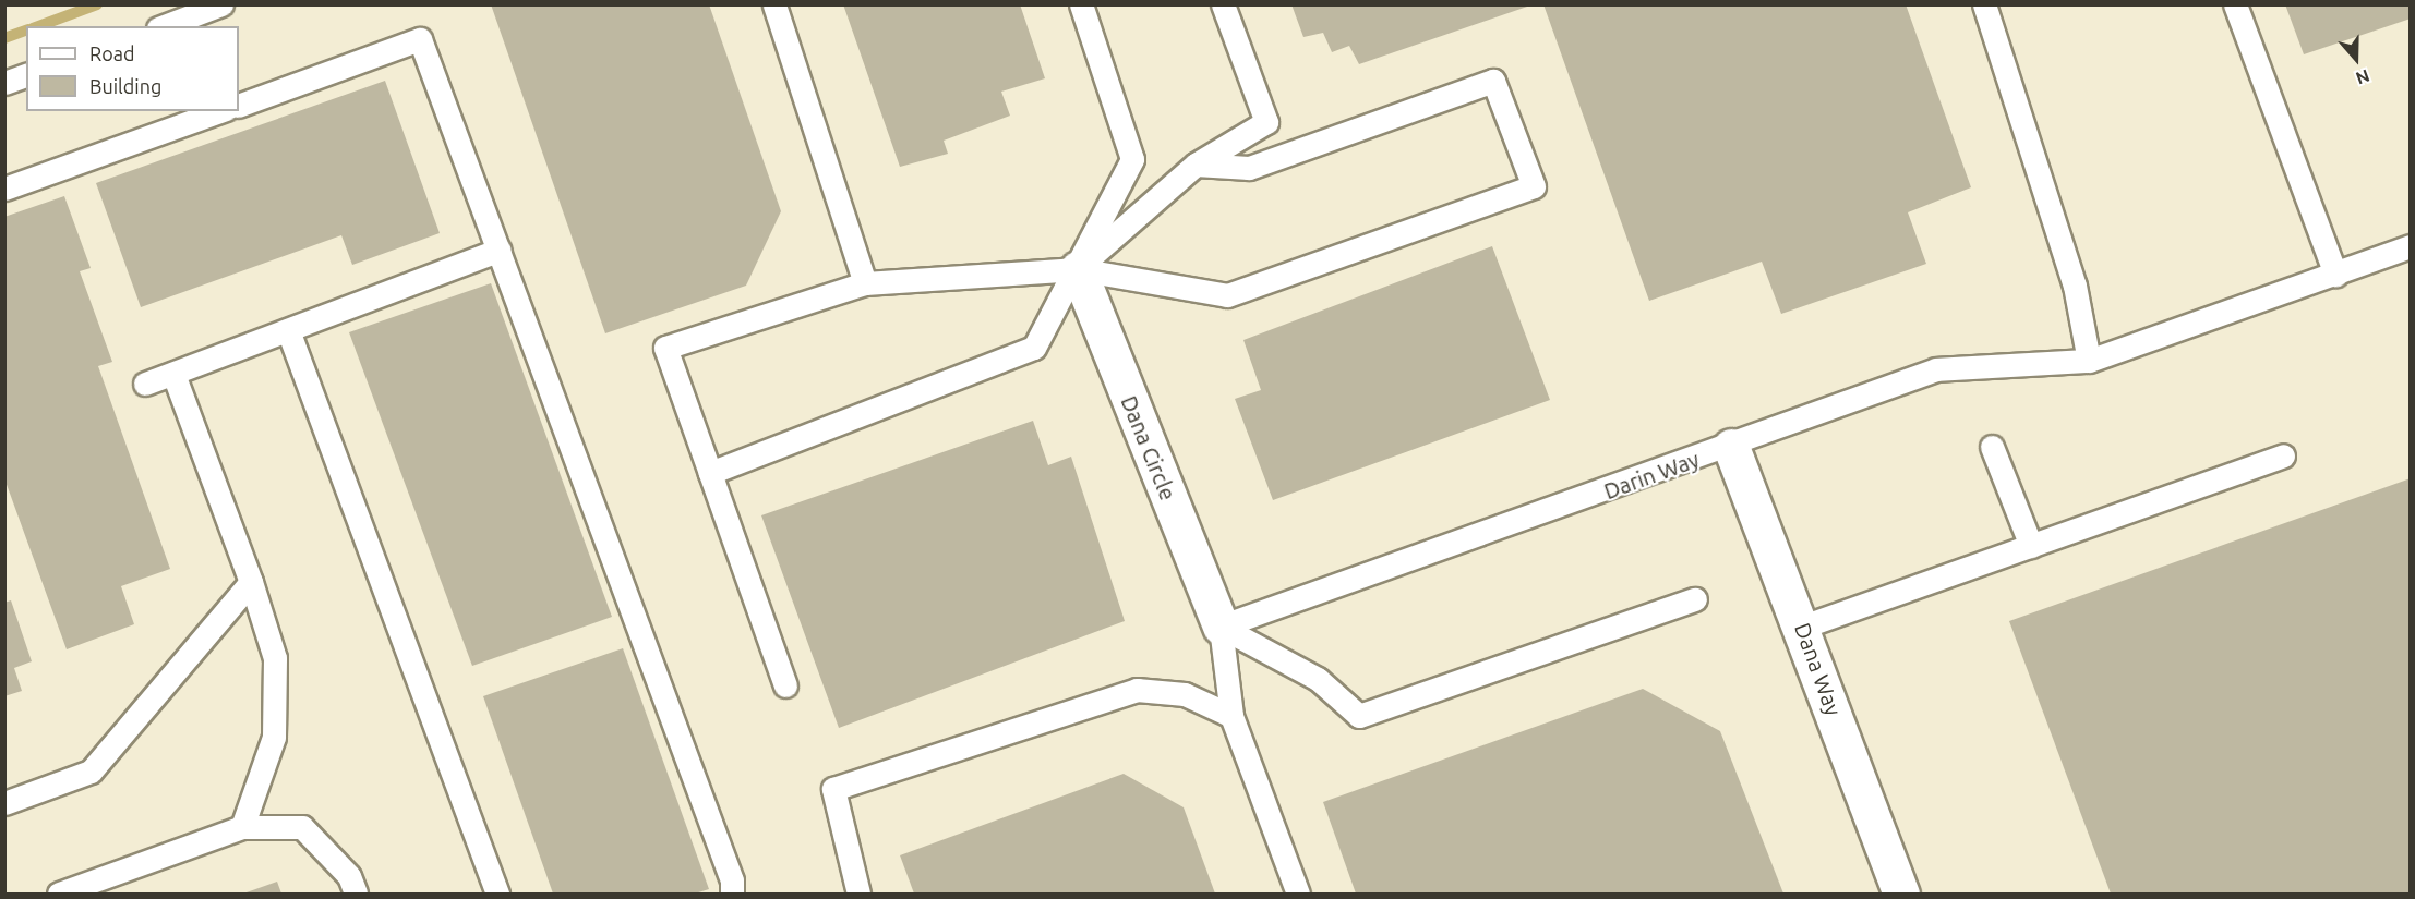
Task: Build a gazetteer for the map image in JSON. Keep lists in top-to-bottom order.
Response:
{
  "streets": {
    "street": ["Dana Circle", "Dana Way"],
    "lane": ["Darin Way"]
  },
  "crossings": [
    ["Dana Circle", "Darin Way"],
    ["Darin Way", "Dana Way"]
  ],
  "legend": ["Road", "Building"],
  "north": "bottom"
}
